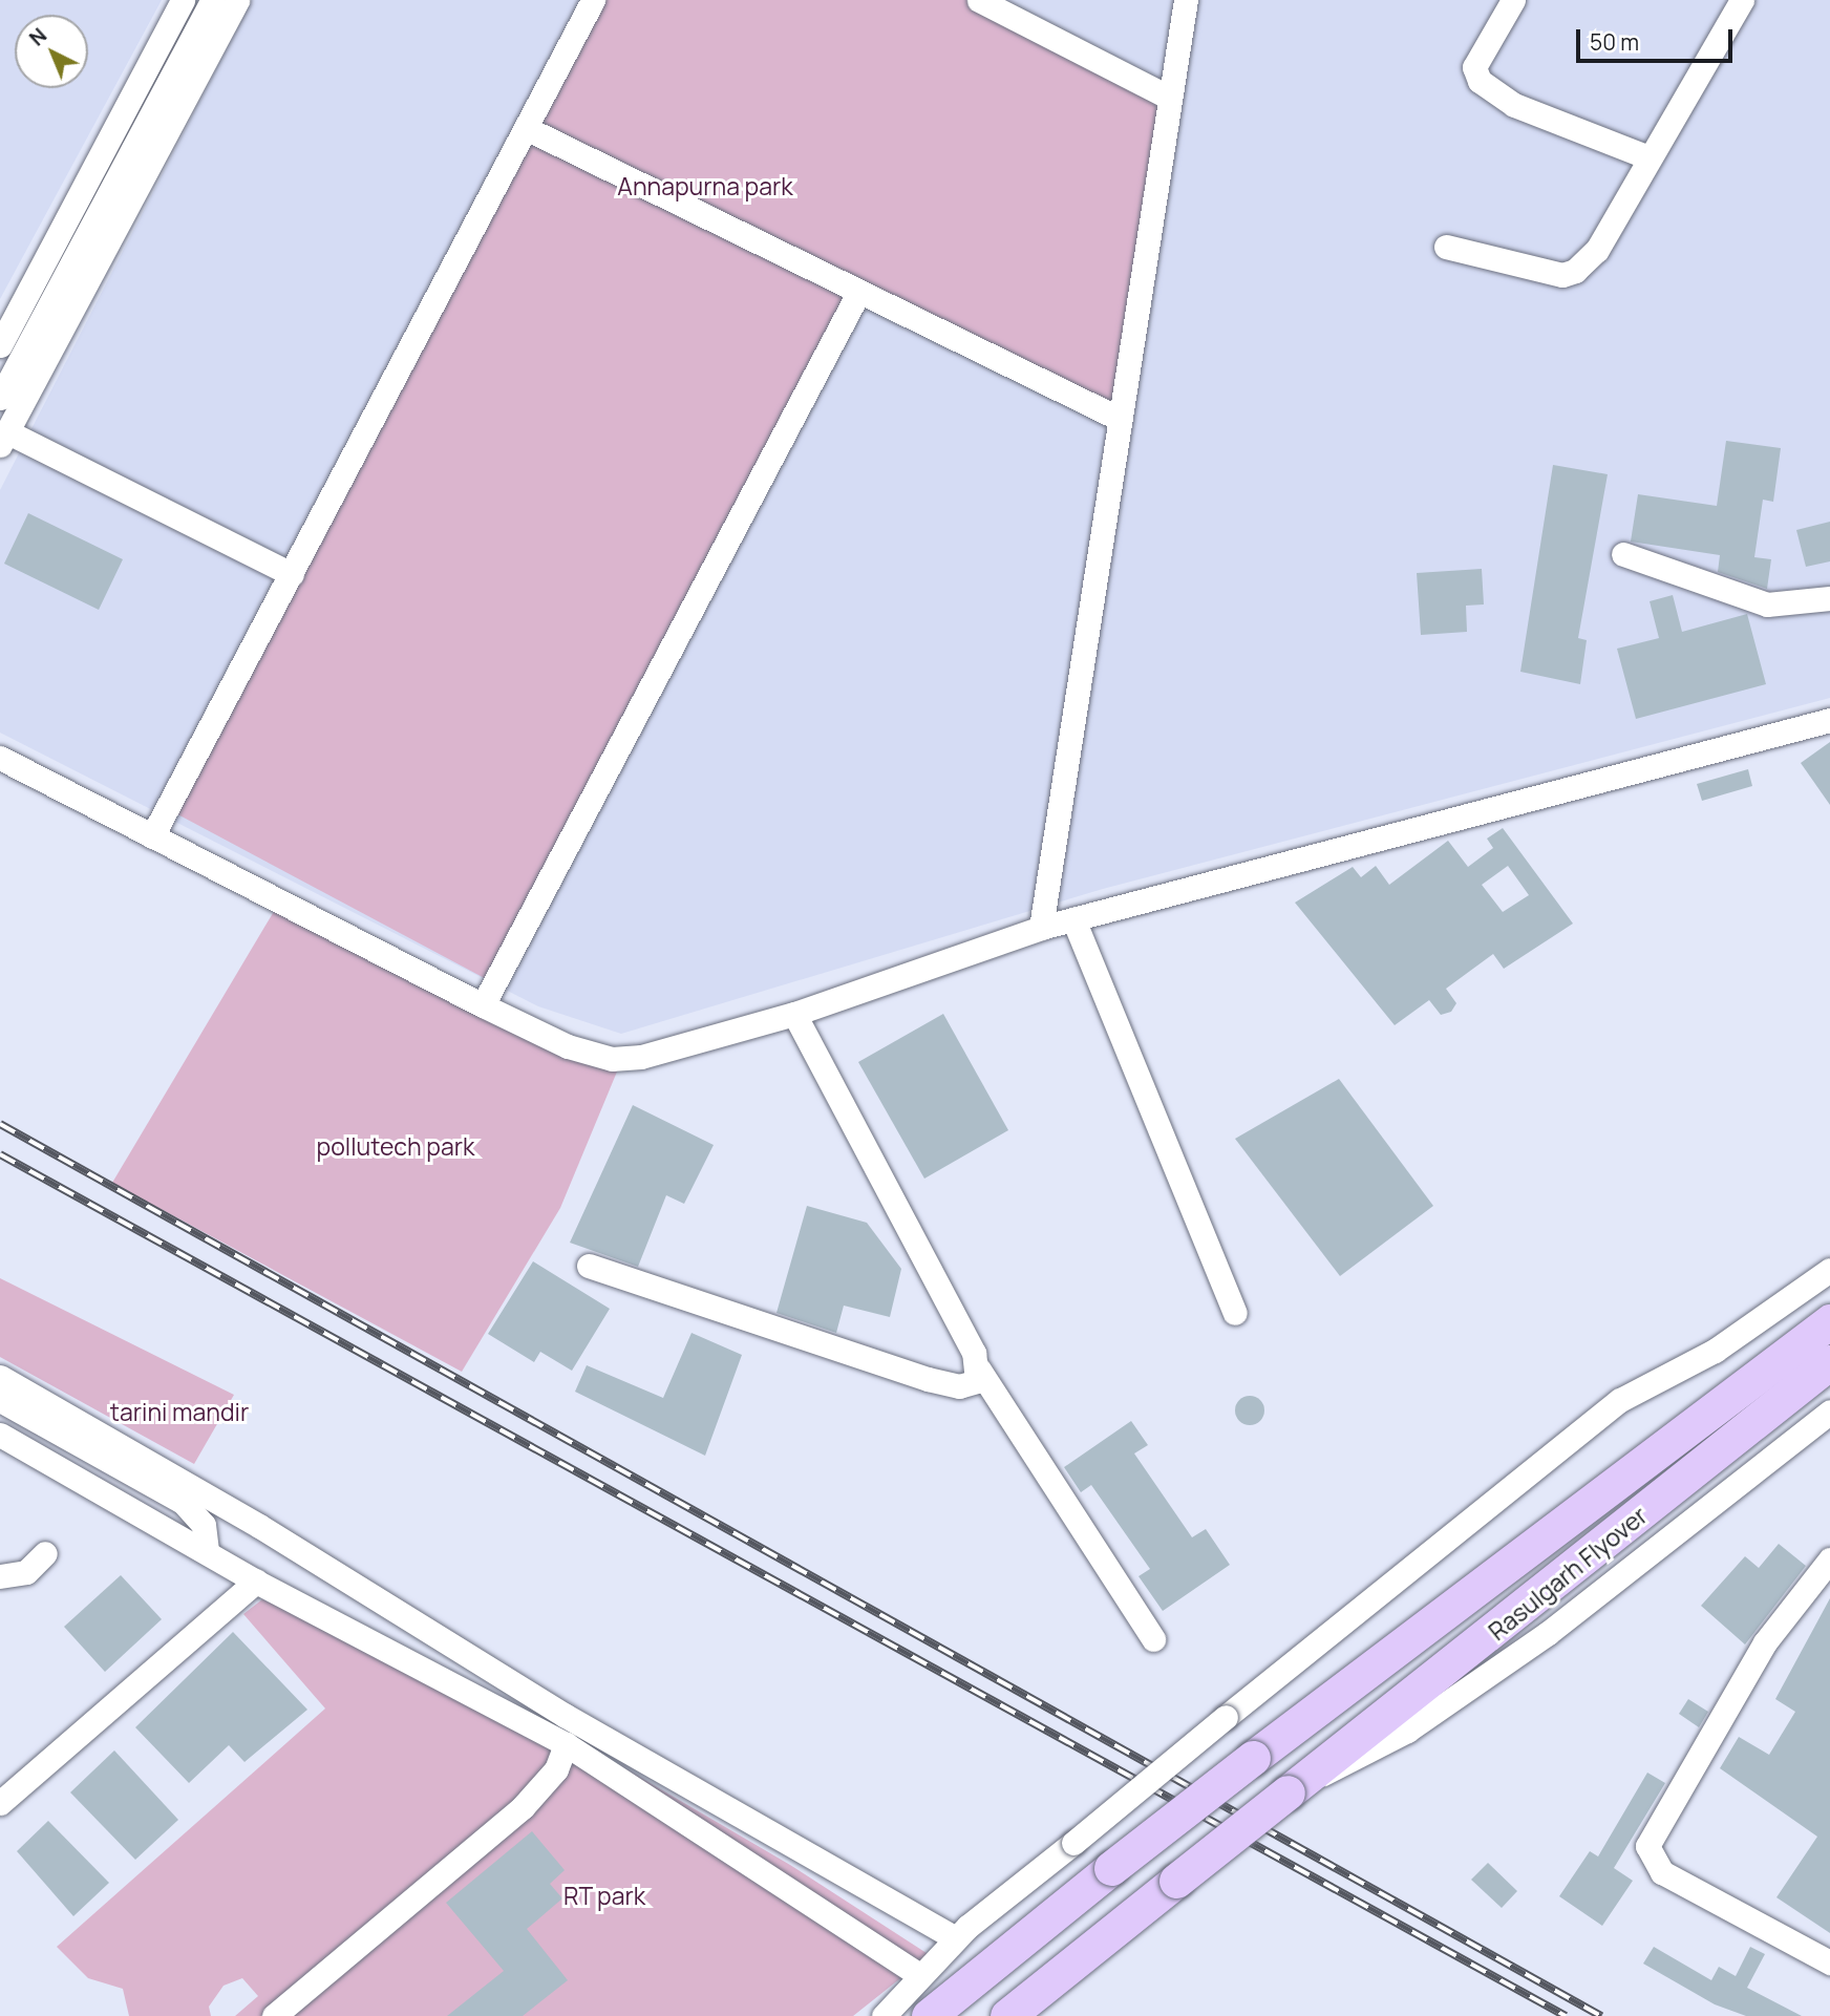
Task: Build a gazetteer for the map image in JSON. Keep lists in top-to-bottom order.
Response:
{
  "streets": {
    "highway": ["Rasulgarh Flyover"]
  },
  "parks": [
    "Annapurna park",
    "pollutech park",
    "tarini mandir",
    "RT park"
  ],
  "scale_bar": "50 m",
  "north": "top left"
}
